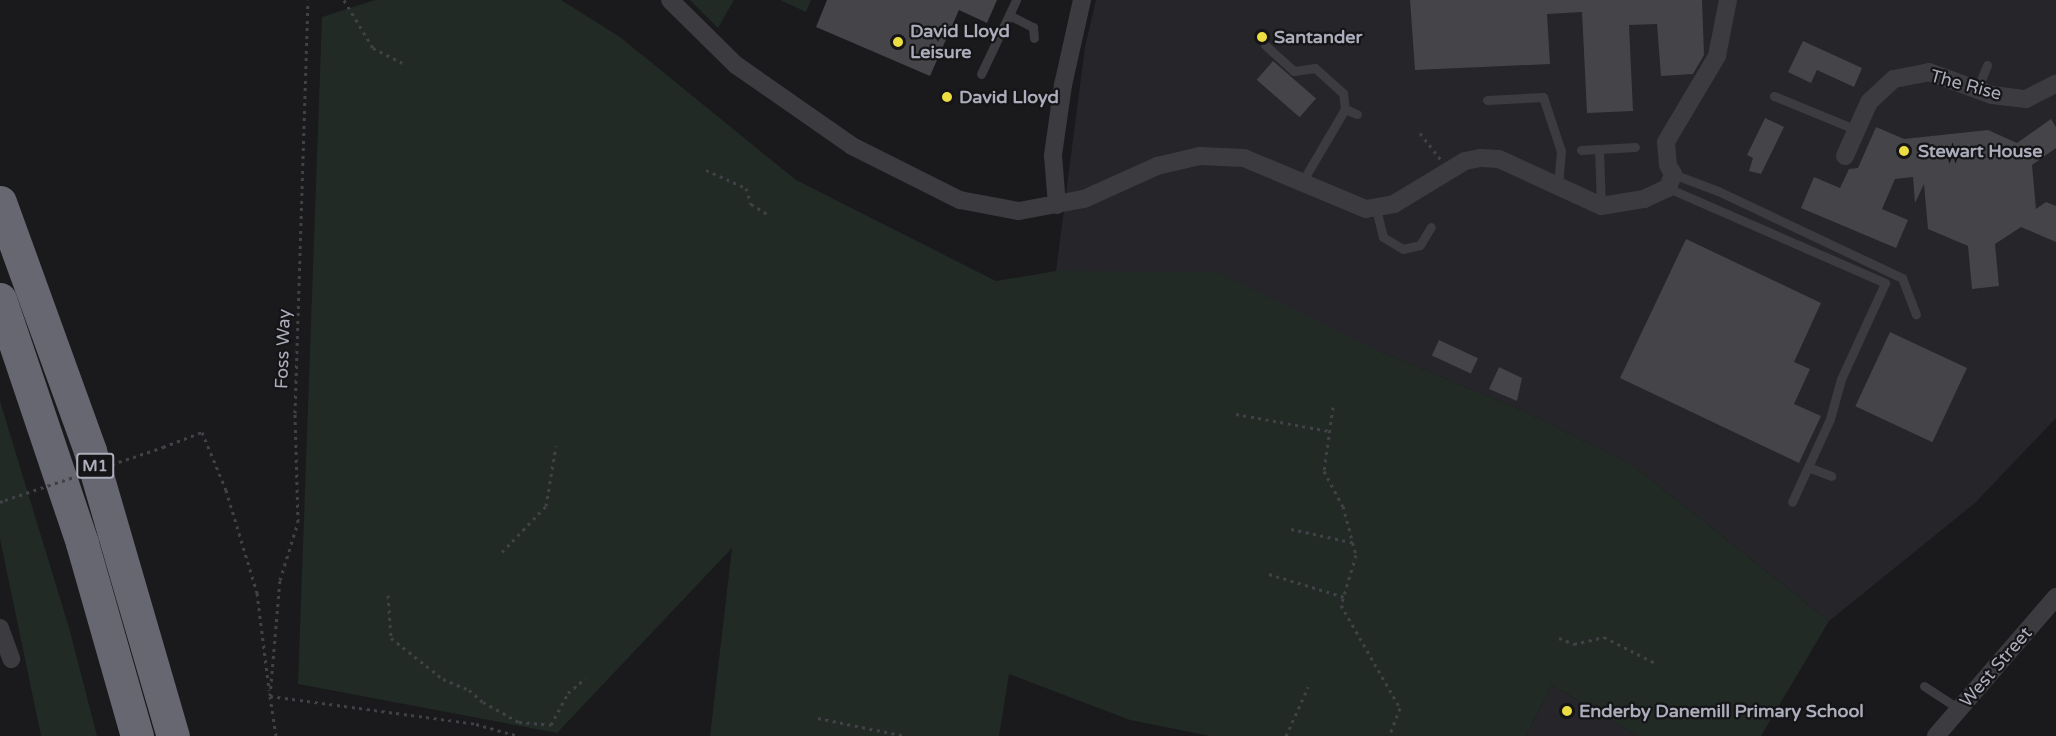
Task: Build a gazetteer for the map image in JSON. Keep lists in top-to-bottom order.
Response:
{
  "streets": {
    "highway": ["M1"],
    "street": ["The Rise", "West Street"],
    "path": ["Foss Way"]
  },
  "places": [
    "Santander",
    "David Lloyd Leisure",
    "David Lloyd",
    "Stewart House",
    "Enderby Danemill Primary School"
  ]
}
